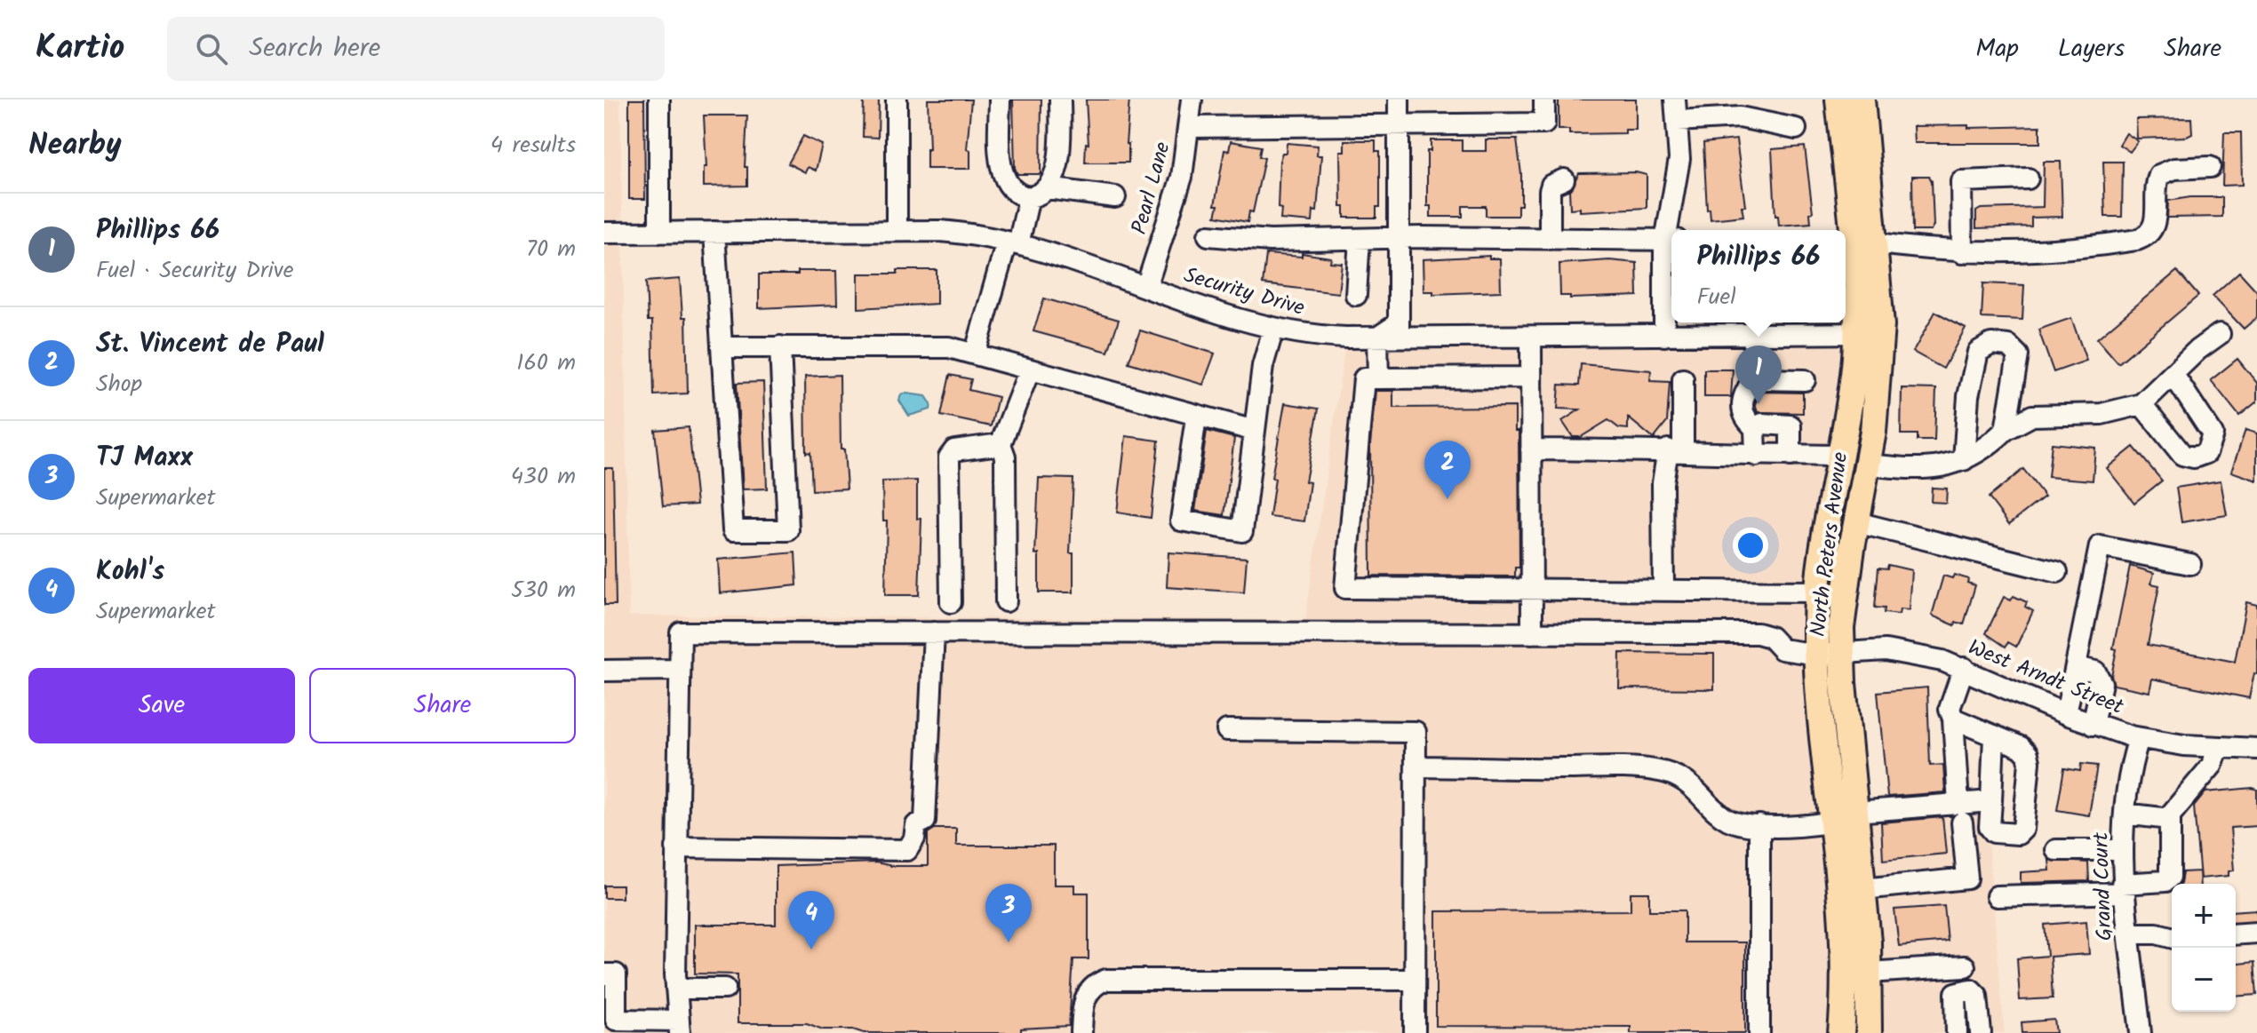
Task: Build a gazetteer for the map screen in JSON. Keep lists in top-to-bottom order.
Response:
{
  "streets": {
    "main road": ["North Peters Avenue"],
    "street": [
      "Pearl Lane",
      "Security Drive",
      "West Arndt Street",
      "Grand Court"
    ]
  },
  "crossings": [
    ["Pearl Lane", "Security Drive"],
    ["Security Drive", "North Peters Avenue"],
    ["North Peters Avenue", "West Arndt Street"],
    ["West Arndt Street", "Grand Court"]
  ],
  "page": {
    "header": "Kartio",
    "search": "Search here",
    "nav": ["Map", "Layers", "Share"],
    "heading": ["Nearby", "4 results"],
    "list": [
      {
        "mark": "1",
        "name": "Phillips 66",
        "note": "Fuel · Security Drive",
        "value": "70 m"
      },
      {
        "mark": "2",
        "name": "St. Vincent de Paul",
        "note": "Shop",
        "value": "160 m"
      },
      {
        "mark": "3",
        "name": "TJ Maxx",
        "note": "Supermarket",
        "value": "430 m"
      },
      {
        "mark": "4",
        "name": "Kohl's",
        "note": "Supermarket",
        "value": "530 m"
      }
    ],
    "popup": ["Phillips 66", "Fuel"],
    "pins": [
      "1",
      "2",
      "3",
      "4"
    ],
    "buttons": ["Save", "Share"],
    "map_buttons": ["+", "−"]
  }
}
